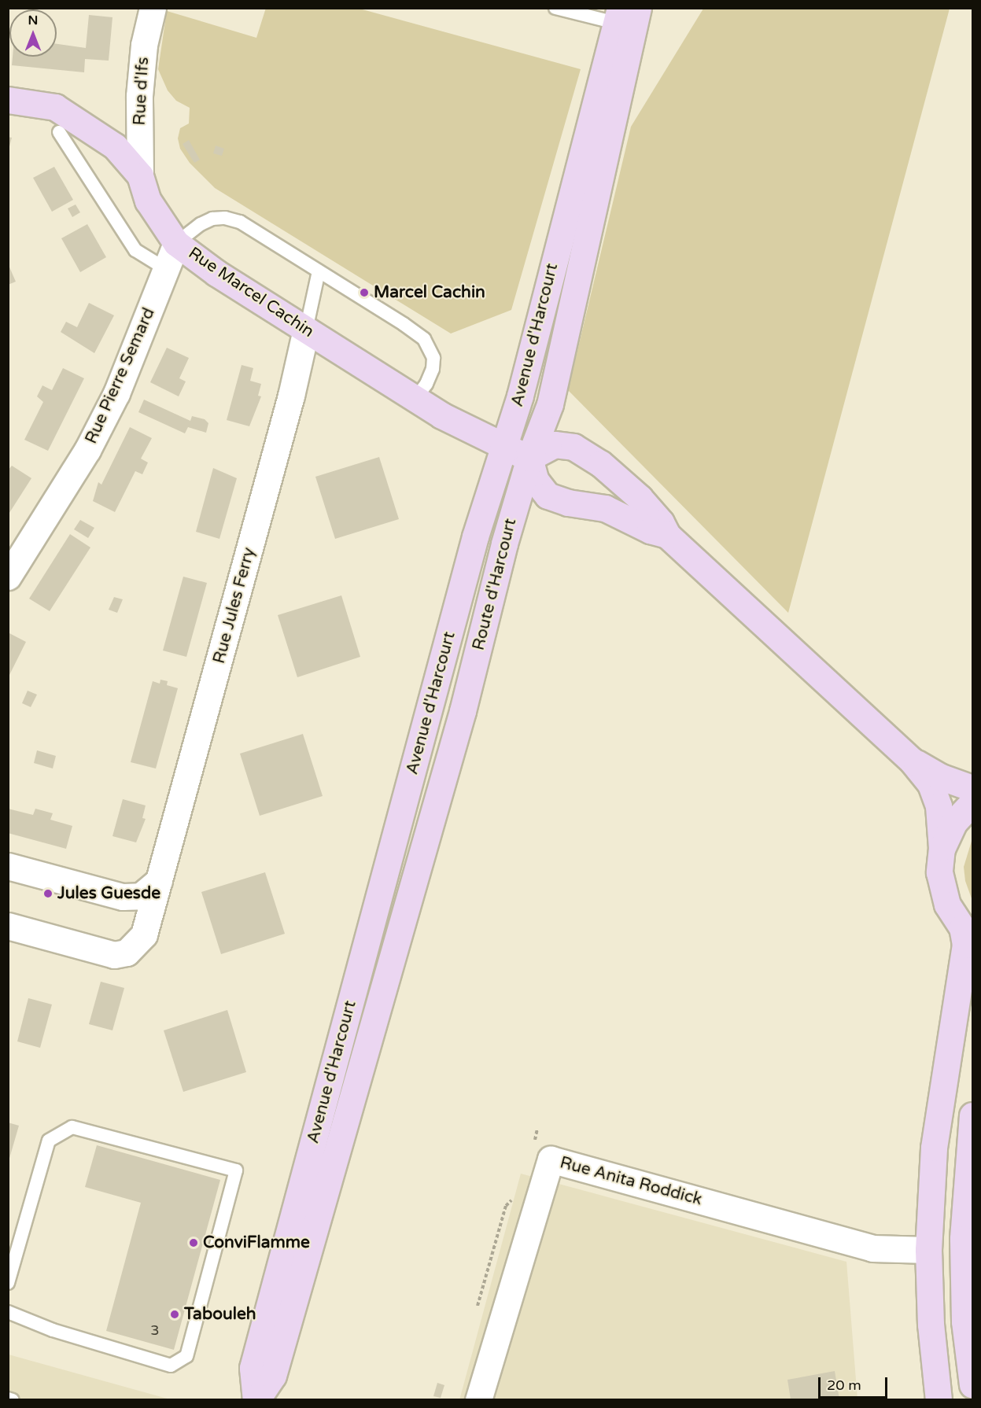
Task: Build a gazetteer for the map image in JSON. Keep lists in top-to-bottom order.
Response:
{
  "streets": {
    "main road": ["Rue Marcel Cachin", "Avenue d'Harcourt", "Route d'Harcourt"],
    "street": [
      "Rue d'Ifs",
      "Rue Pierre Semard",
      "Rue Jules Ferry",
      "Rue Anita Roddick"
    ]
  },
  "crossings": [
    ["Rue d'Ifs", "Rue Marcel Cachin"],
    ["Rue Marcel Cachin", "Avenue d'Harcourt"],
    ["Rue Marcel Cachin", "Rue Pierre Semard"],
    ["Rue Marcel Cachin", "Route d'Harcourt"],
    ["Rue Marcel Cachin", "Rue Jules Ferry"],
    ["Avenue d'Harcourt", "Route d'Harcourt"]
  ],
  "places": [
    "Marcel Cachin",
    "Jules Guesde",
    "ConviFlamme",
    "Tabouleh"
  ],
  "house_numbers": ["3"],
  "scale_bar": "20 m",
  "north": "top"
}
